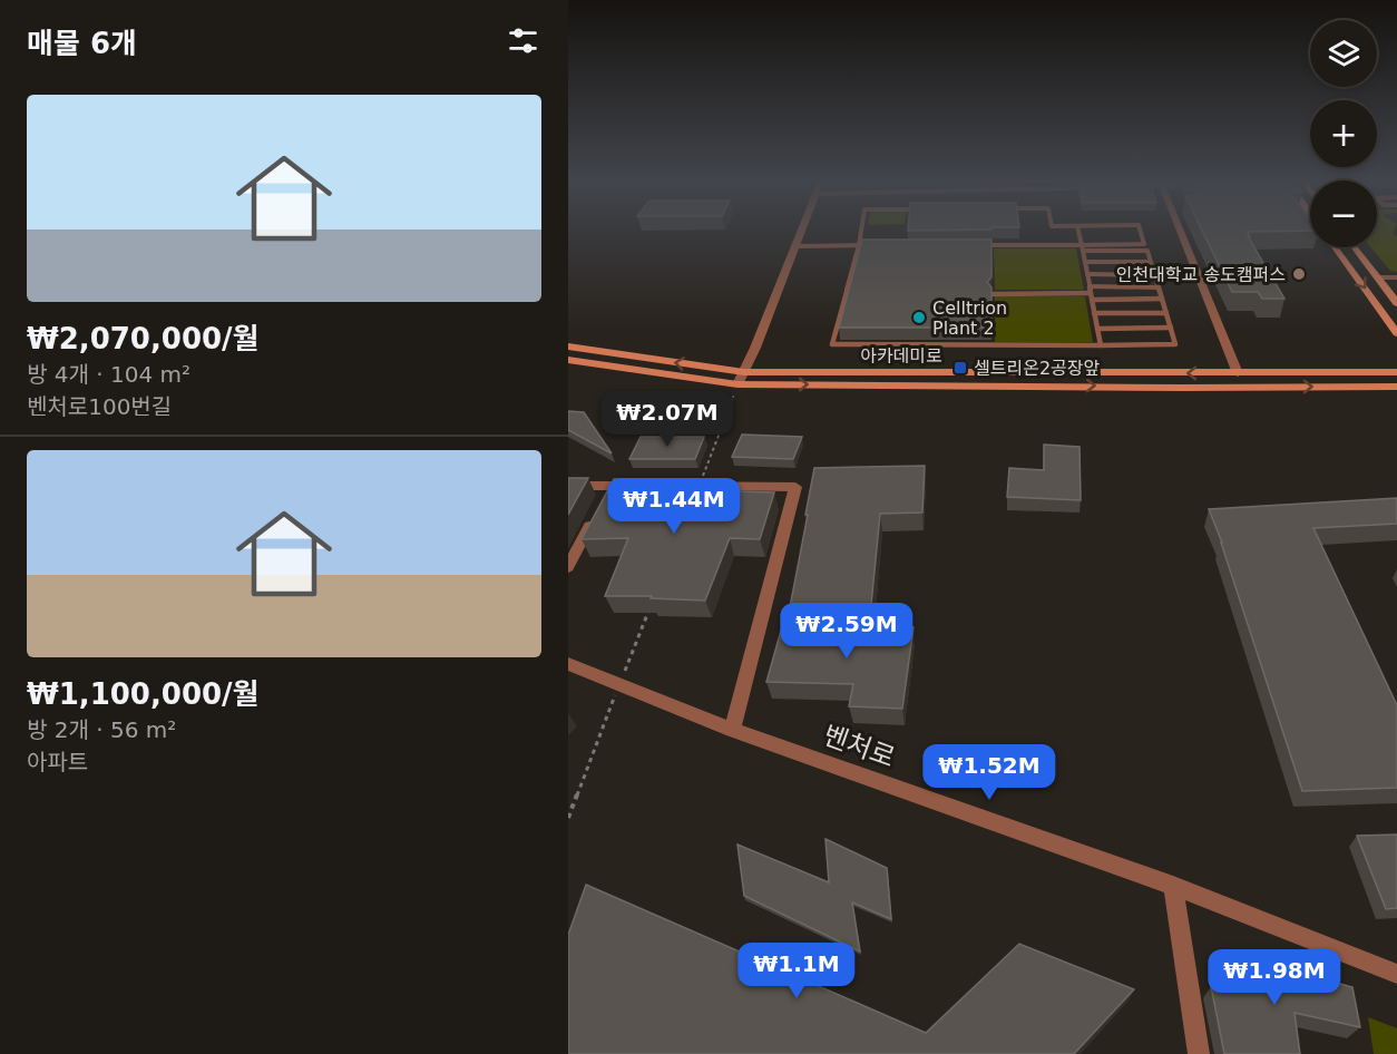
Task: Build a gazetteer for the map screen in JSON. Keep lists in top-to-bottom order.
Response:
{
  "streets": {
    "main road": ["아카데미로"],
    "street": ["벤처로"]
  },
  "places": {
    "other": ["인천대학교 송도캠퍼스", "Celltrion Plant 2"],
    "transit": ["셀트리온2공장앞"]
  },
  "page": {
    "heading": "매물 6개",
    "map_buttons": ["+", "−"],
    "list": [
      {
        "name": "₩2,070,000/월",
        "note": "방 4개 · 104 m² · 벤처로100번길"
      },
      {
        "name": "₩1,100,000/월",
        "note": "방 2개 · 56 m² · 아파트"
      }
    ],
    "price": [
      "₩2.07M",
      "₩1.44M",
      "₩2.59M",
      "₩1.52M",
      "₩1.1M",
      "₩1.98M"
    ]
  }
}
